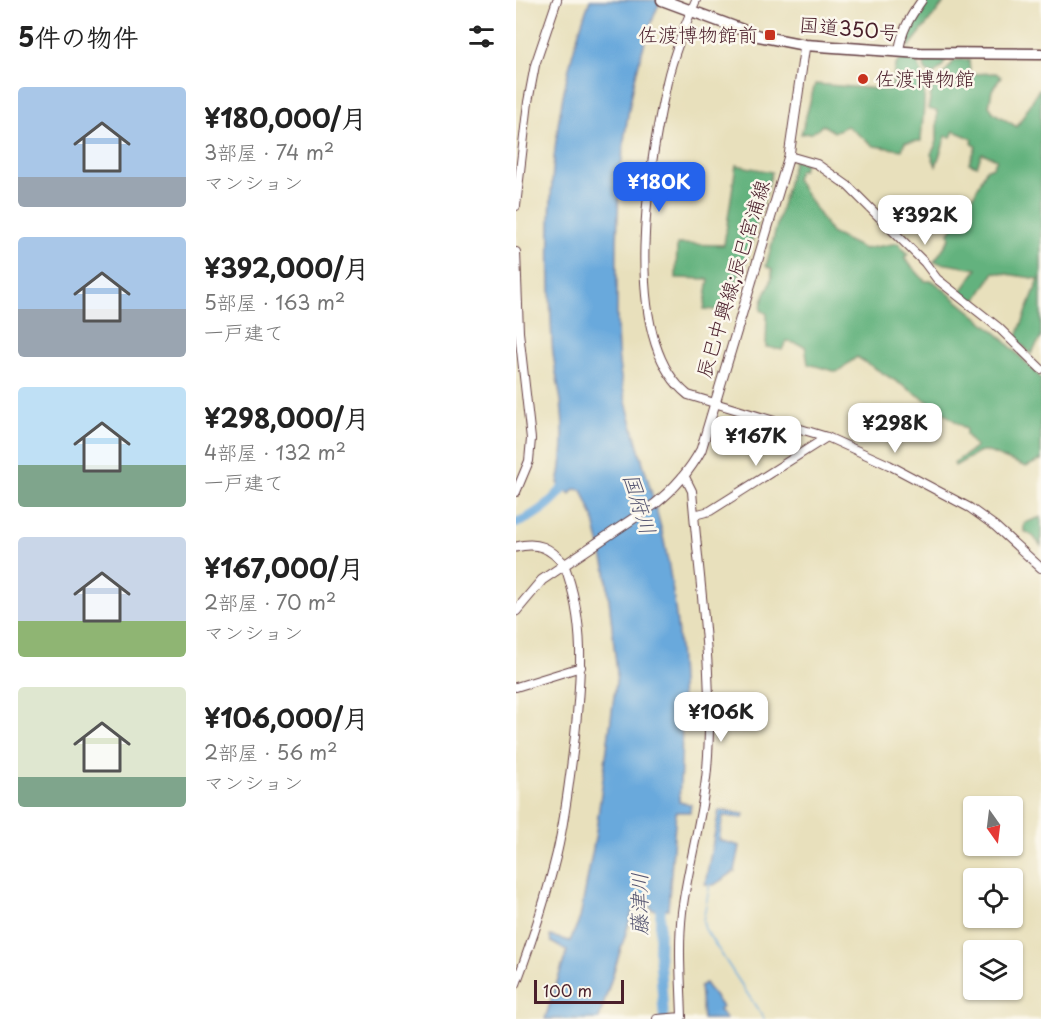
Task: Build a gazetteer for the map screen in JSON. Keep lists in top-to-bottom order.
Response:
{
  "streets": {
    "highway": ["国道350号"],
    "main road": ["辰巳中興線;辰巳宮浦線"]
  },
  "crossings": [
    ["国道350号", "辰巳中興線;辰巳宮浦線"]
  ],
  "water": ["国府川", "藤津川"],
  "places": {
    "transit": ["佐渡博物館前"],
    "other": ["佐渡博物館"]
  },
  "scale_bar": "100 m",
  "north": "bottom",
  "page": {
    "heading": "5件の物件",
    "list": [
      {
        "name": "¥180,000/月",
        "note": "3部屋 · 74 m² · マンション"
      },
      {
        "name": "¥392,000/月",
        "note": "5部屋 · 163 m² · 一戸建て"
      },
      {
        "name": "¥298,000/月",
        "note": "4部屋 · 132 m² · 一戸建て"
      },
      {
        "name": "¥167,000/月",
        "note": "2部屋 · 70 m² · マンション"
      },
      {
        "name": "¥106,000/月",
        "note": "2部屋 · 56 m² · マンション"
      }
    ],
    "price": [
      "¥180K",
      "¥392K",
      "¥298K",
      "¥167K",
      "¥106K"
    ],
    "scale": "100 m"
  }
}
